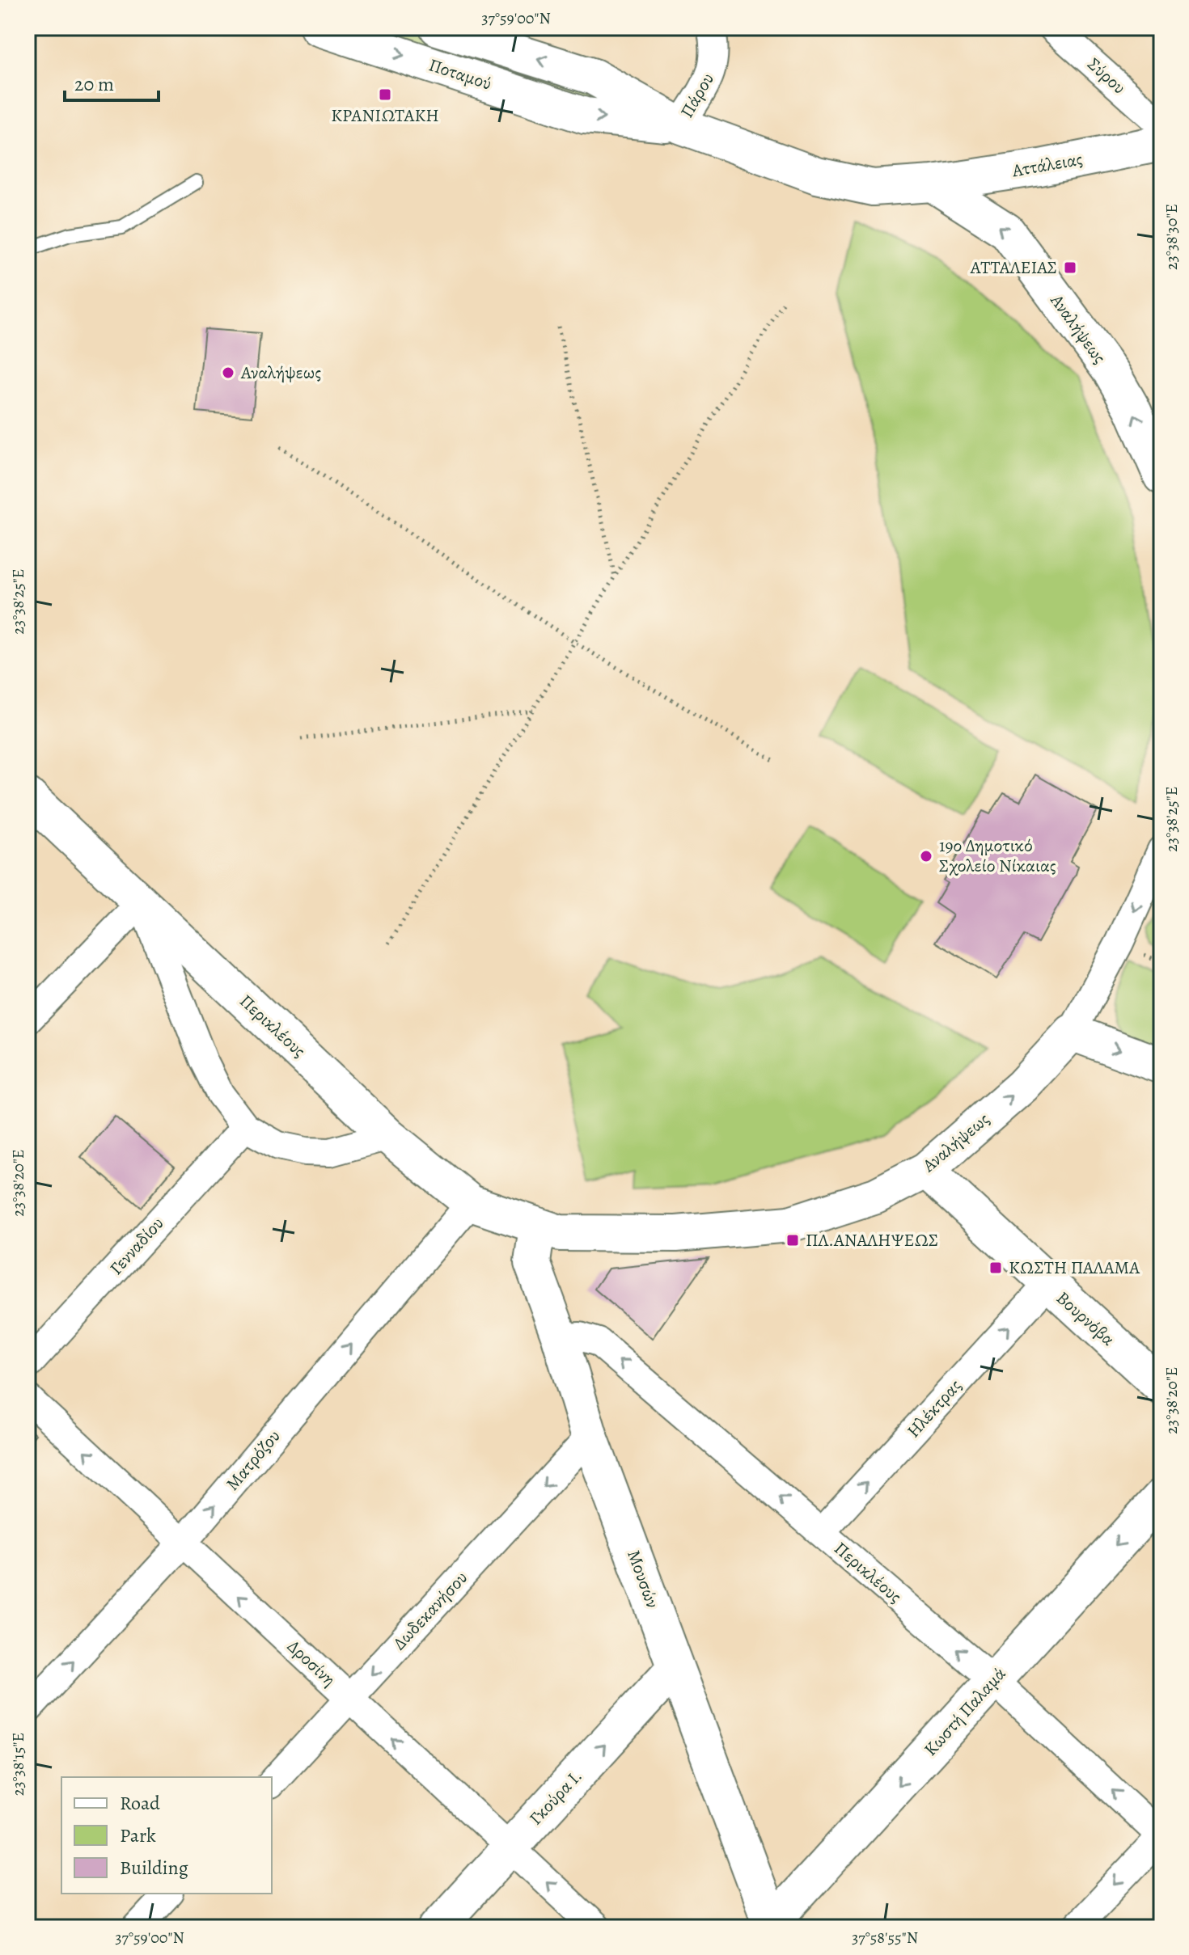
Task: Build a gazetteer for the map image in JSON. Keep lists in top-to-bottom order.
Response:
{
  "streets": {
    "street": [
      "Ποταμού",
      "Σύρου",
      "Πάρου",
      "Αττάλειας",
      "Αναλήψεως",
      "Περικλέους",
      "Γενναδίου",
      "Βουρνόβα",
      "Ηλέκτρας",
      "Ματρόζου",
      "Μουσών",
      "Δωδεκανήσου",
      "Δροσίνη",
      "Κωστή Παλαμά",
      "Γκούρα Ι."
    ]
  },
  "crossings": [
    ["Ποταμού", "Πάρου"],
    ["Ποταμού", "Αττάλειας"],
    ["Ποταμού", "Αναλήψεως"],
    ["Αττάλειας", "Αναλήψεως"],
    ["Αναλήψεως", "Περικλέους"],
    ["Αναλήψεως", "Βουρνόβα"],
    ["Αναλήψεως", "Μουσών"],
    ["Περικλέους", "Ηλέκτρας"],
    ["Περικλέους", "Ματρόζου"],
    ["Περικλέους", "Μουσών"],
    ["Περικλέους", "Κωστή Παλαμά"],
    ["Βουρνόβα", "Ηλέκτρας"],
    ["Ματρόζου", "Δροσίνη"],
    ["Μουσών", "Δωδεκανήσου"],
    ["Μουσών", "Κωστή Παλαμά"],
    ["Μουσών", "Γκούρα Ι."],
    ["Δωδεκανήσου", "Δροσίνη"],
    ["Δροσίνη", "Γκούρα Ι."]
  ],
  "one_way": [
    "Περικλέους",
    "Ηλέκτρας",
    "Ματρόζου",
    "Δωδεκανήσου",
    "Δροσίνη",
    "Κωστή Παλαμά",
    "Γκούρα Ι."
  ],
  "places": {
    "transit": [
      "ΚΡΑΝΙΩΤΑΚΗ",
      "ΑΤΤΑΛΕΙΑΣ",
      "ΠΛ.ΑΝΑΛΗΨΕΩΣ",
      "ΚΩΣΤΗ ΠΑΛΑΜΑ"
    ],
    "other": ["Αναλήψεως", "19ο Δημοτικό Σχολείο Νίκαιας"]
  },
  "legend": ["Road", "Park", "Building"],
  "scale_bar": "20 m",
  "coordinates": [
    "37°59'00\"N",
    "23°38'30\"E",
    "23°38'25\"E",
    "23°38'20\"E",
    "23°38'15\"E",
    "37°58'55\"N"
  ]
}
